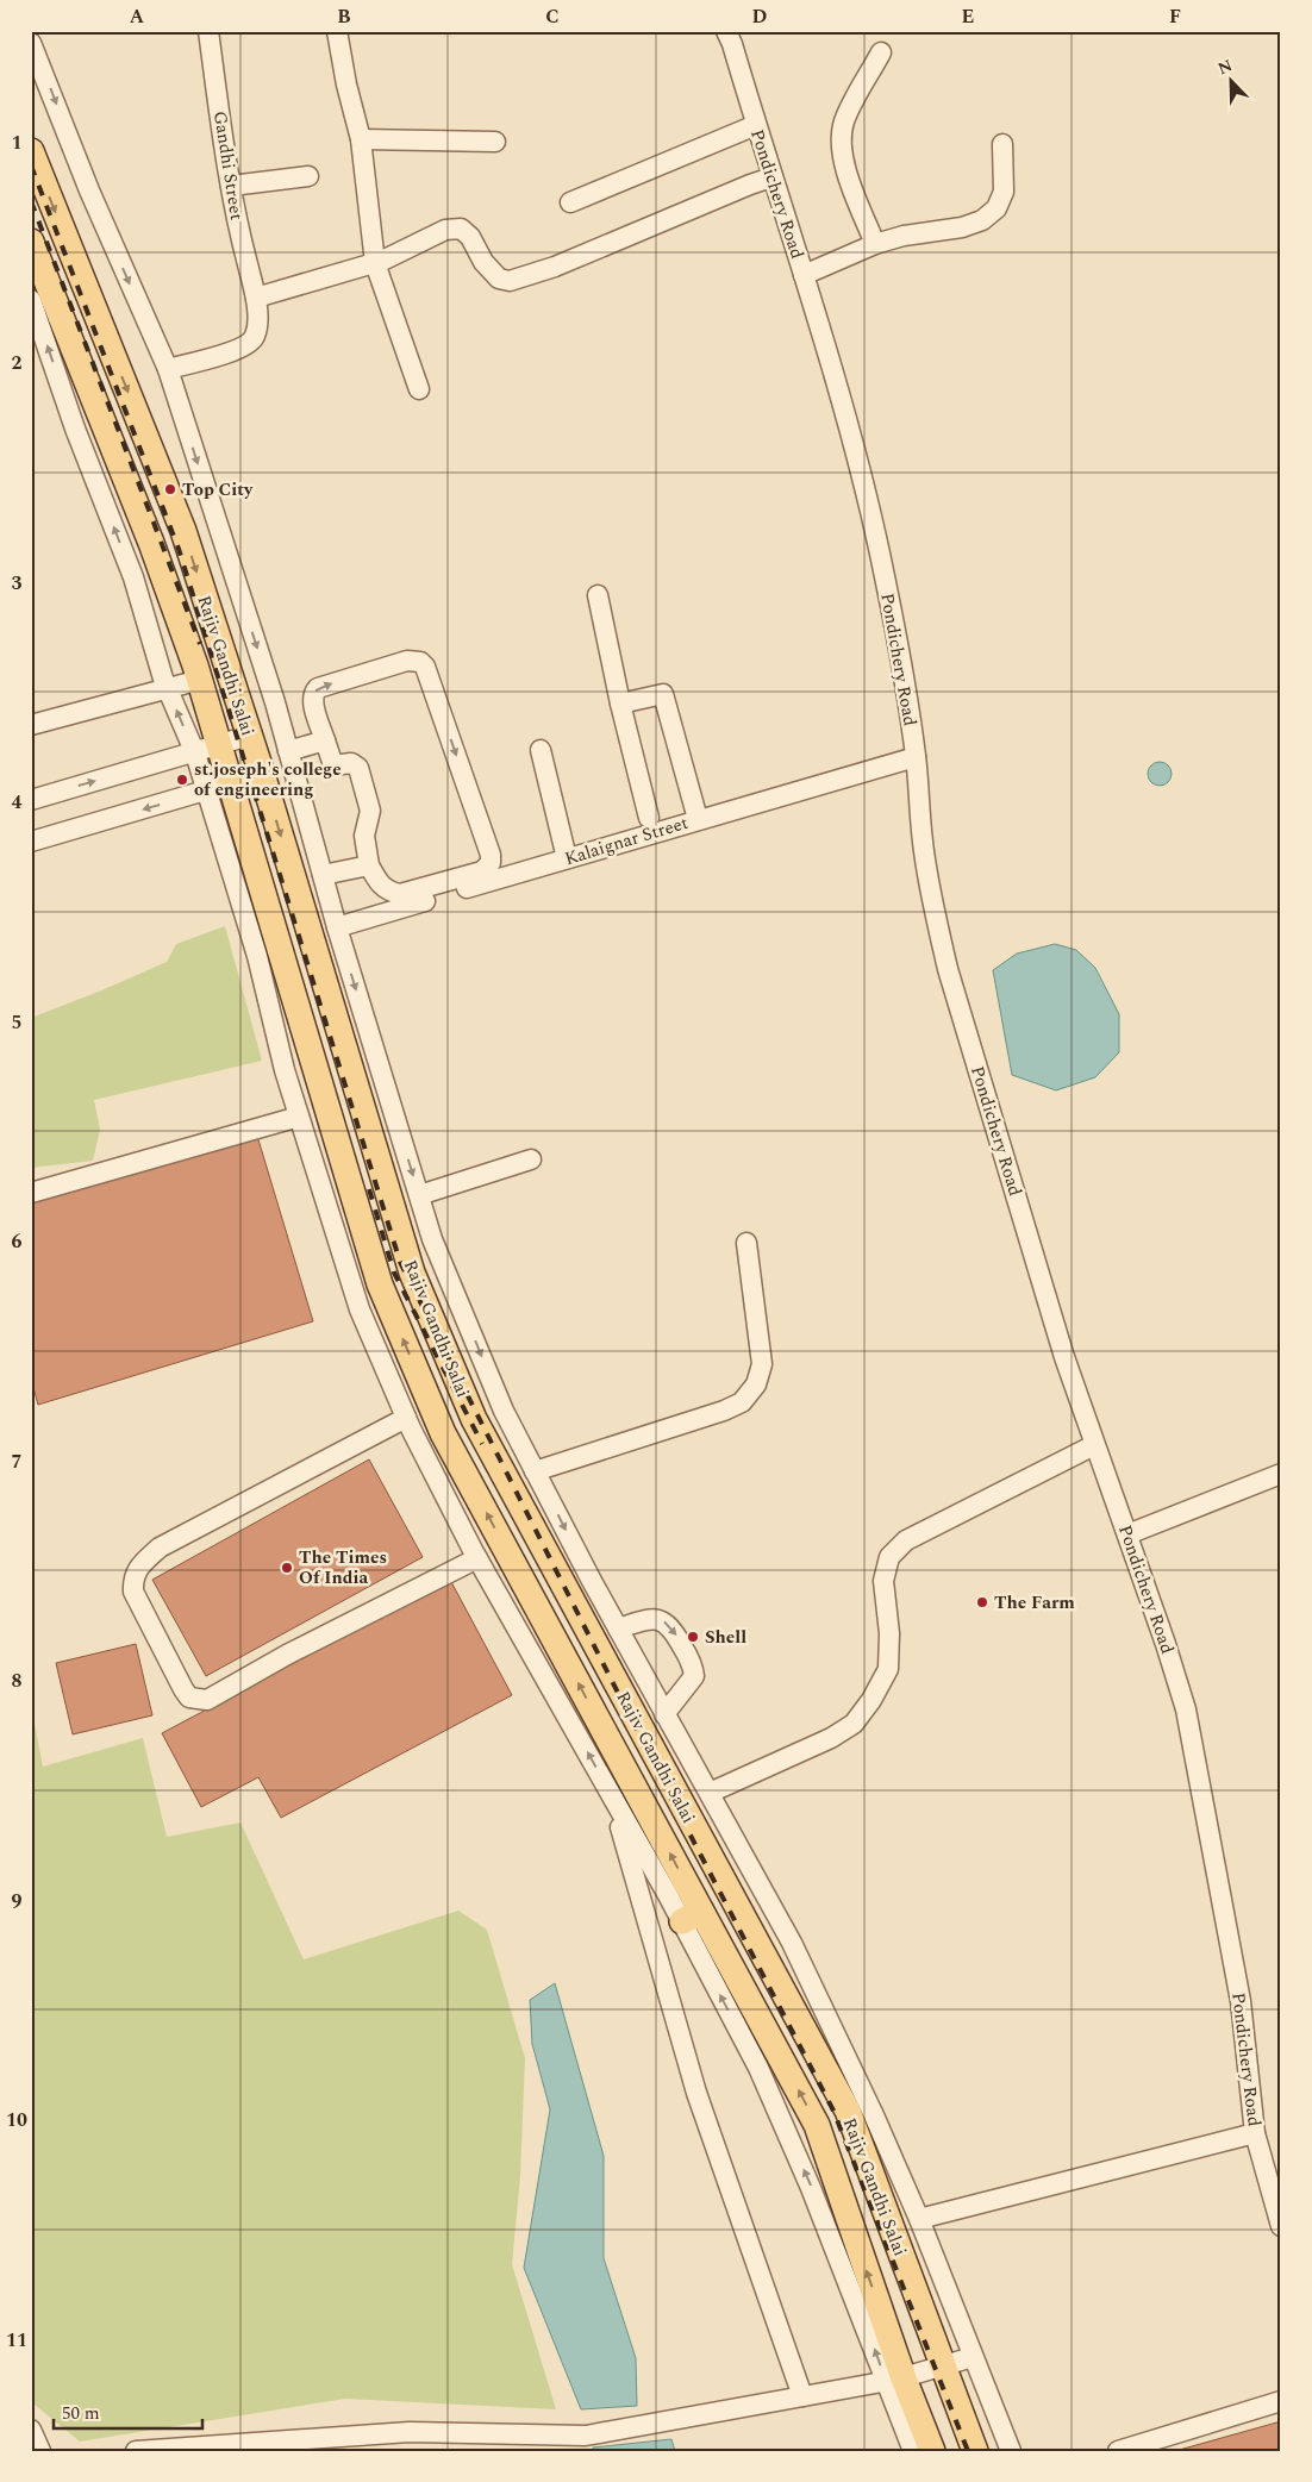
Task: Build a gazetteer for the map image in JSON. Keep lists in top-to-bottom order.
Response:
{
  "streets": {
    "main road": ["Rajiv Gandhi Salai"],
    "street": ["Gandhi Street", "Pondichery Road", "Kalaignar Street"]
  },
  "crossings": [
    ["Pondichery Road", "Kalaignar Street"]
  ],
  "places": [
    "Top City",
    "st.joseph's college of engineering",
    "The Times Of India",
    "The Farm",
    "Shell"
  ],
  "scale_bar": "50 m",
  "north": "top left",
  "grid": {
    "columns": [
      "A",
      "B",
      "C",
      "D",
      "E",
      "F"
    ],
    "rows": [
      "1",
      "2",
      "3",
      "4",
      "5",
      "6",
      "7",
      "8",
      "9",
      "10",
      "11"
    ]
  }
}
